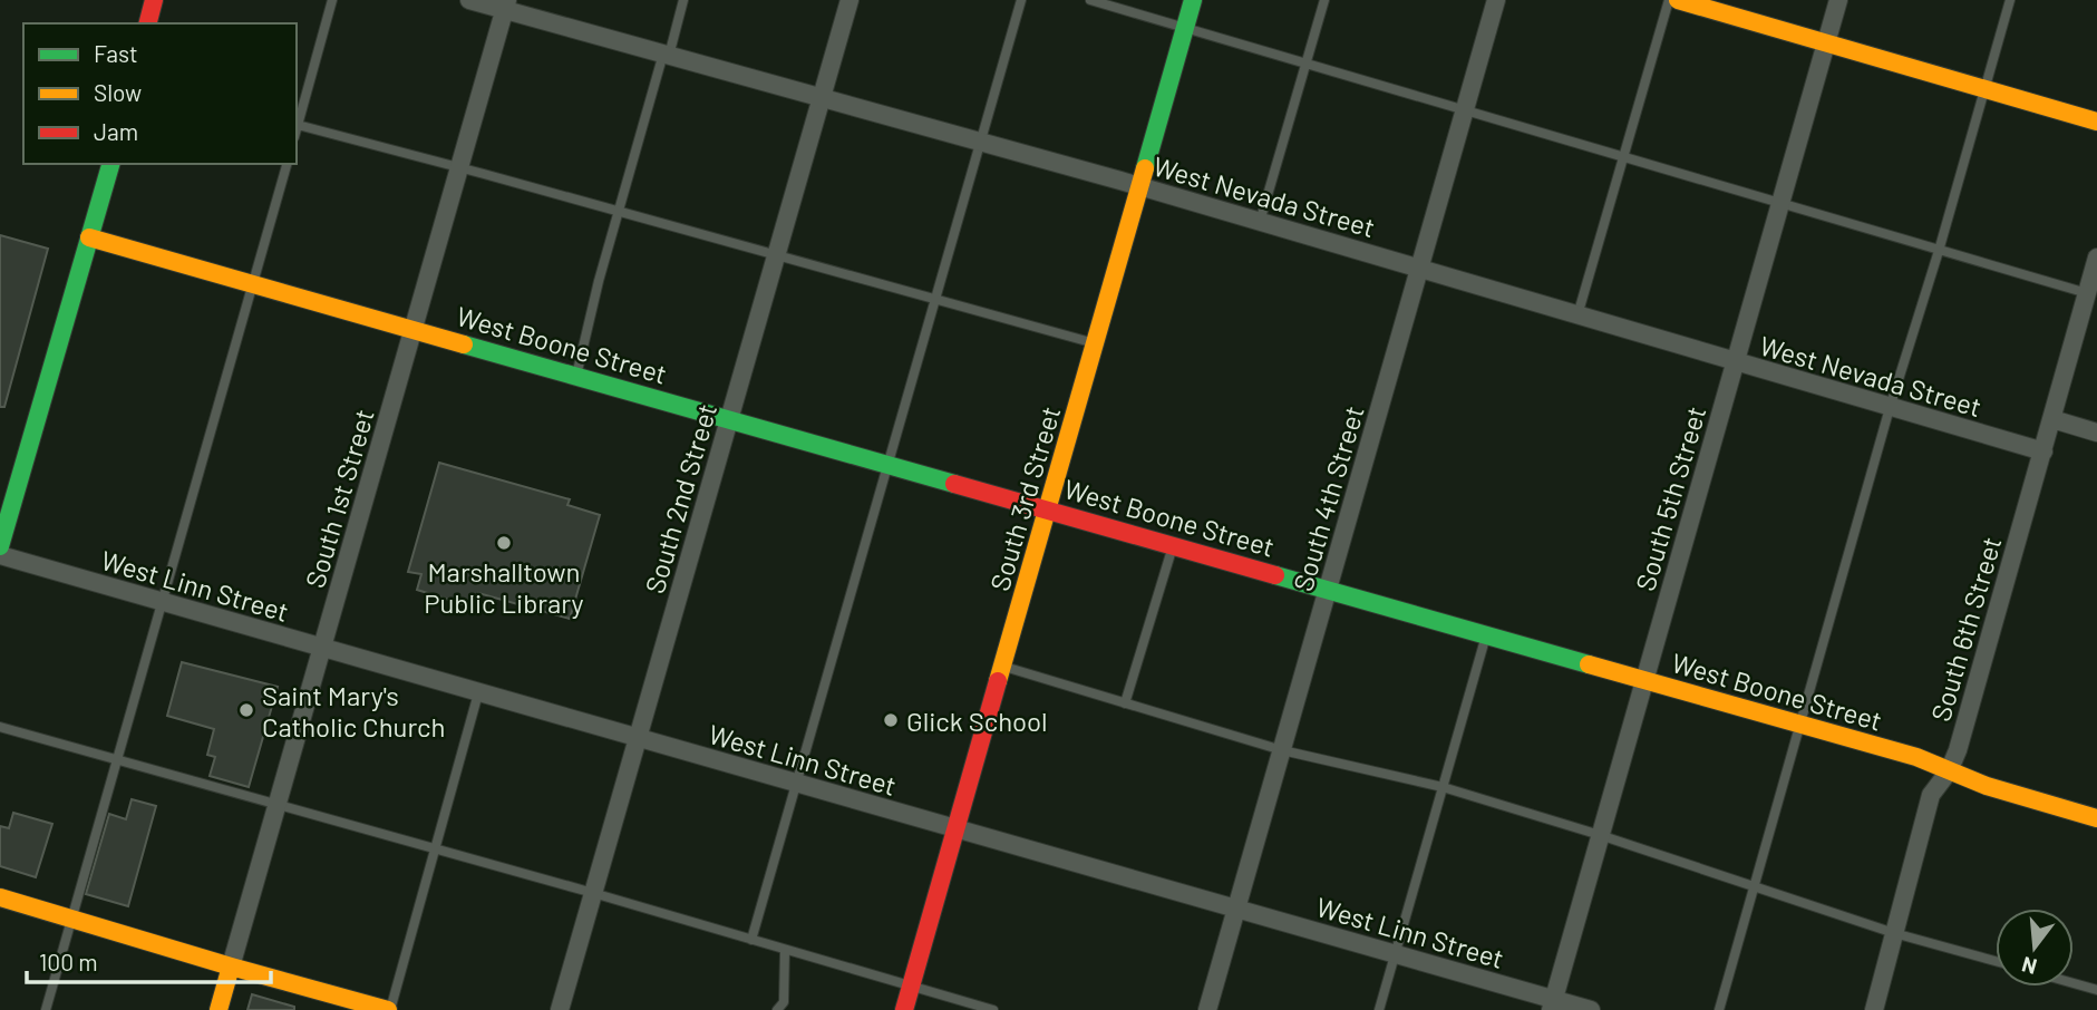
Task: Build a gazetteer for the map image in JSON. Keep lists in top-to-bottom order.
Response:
{
  "streets": {
    "street": [
      "West Nevada Street",
      "West Boone Street",
      "South 1st Street",
      "South 2nd Street",
      "South 3rd Street",
      "South 4th Street",
      "South 5th Street",
      "West Linn Street",
      "South 6th Street"
    ]
  },
  "crossings": [
    ["West Nevada Street", "South 1st Street"],
    ["West Nevada Street", "South 2nd Street"],
    ["West Nevada Street", "South 3rd Street"],
    ["West Nevada Street", "South 4th Street"],
    ["West Nevada Street", "South 5th Street"],
    ["West Nevada Street", "South 6th Street"],
    ["West Boone Street", "South 1st Street"],
    ["West Boone Street", "South 2nd Street"],
    ["West Boone Street", "South 3rd Street"],
    ["West Boone Street", "South 4th Street"],
    ["West Boone Street", "South 5th Street"],
    ["West Boone Street", "South 6th Street"],
    ["South 1st Street", "West Linn Street"],
    ["South 2nd Street", "West Linn Street"],
    ["South 3rd Street", "West Linn Street"],
    ["South 4th Street", "West Linn Street"],
    ["South 5th Street", "West Linn Street"]
  ],
  "places": ["Marshalltown Public Library", "Saint Mary's Catholic Church", "Glick School"],
  "legend": ["Fast", "Slow", "Jam"],
  "scale_bar": "100 m",
  "north": "bottom"
}
